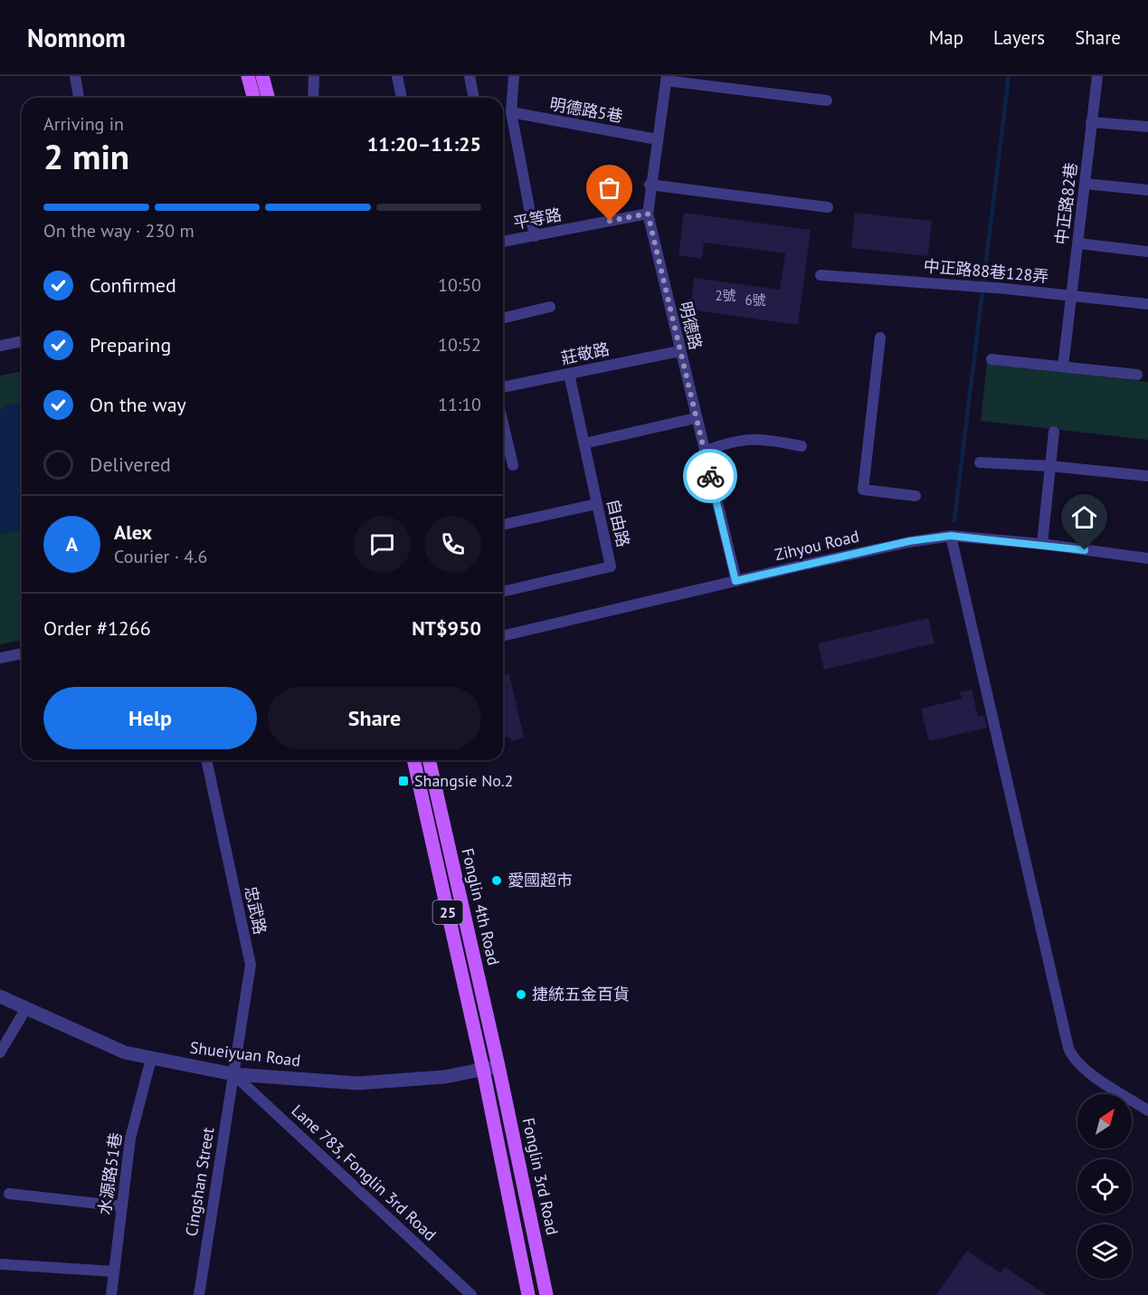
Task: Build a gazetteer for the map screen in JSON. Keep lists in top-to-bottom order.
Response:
{
  "streets": {
    "main road": ["Fonglin 4th Road", "25", "Fonglin 3rd Road"],
    "street": [
      "明德路5巷",
      "中正路82巷",
      "平等路",
      "中正路88巷128弄",
      "明德路",
      "莊敬路",
      "自由路",
      "Zihyou Road",
      "忠武路",
      "Shueiyuan Road",
      "Lane 783, Fonglin 3rd Road",
      "水源路51巷",
      "Cingshan Street"
    ]
  },
  "crossings": [
    ["明德路5巷", "明德路"],
    ["中正路82巷", "中正路88巷128弄"],
    ["平等路", "明德路"],
    ["明德路", "莊敬路"],
    ["明德路", "Zihyou Road"],
    ["莊敬路", "自由路"],
    ["Fonglin 4th Road", "Shueiyuan Road"],
    ["Fonglin 4th Road", "Fonglin 3rd Road"],
    ["忠武路", "Shueiyuan Road"],
    ["忠武路", "Lane 783, Fonglin 3rd Road"],
    ["忠武路", "Cingshan Street"],
    ["Shueiyuan Road", "Lane 783, Fonglin 3rd Road"],
    ["Shueiyuan Road", "水源路51巷"],
    ["Shueiyuan Road", "Fonglin 3rd Road"],
    ["Shueiyuan Road", "Cingshan Street"],
    ["Lane 783, Fonglin 3rd Road", "Cingshan Street"]
  ],
  "places": {
    "transit": ["Shangsie No.2"],
    "other": ["愛國超市", "捷統五金百貨"]
  },
  "house_numbers": ["2號", "6號"],
  "north": "top right",
  "page": {
    "header": "Nomnom",
    "nav": ["Map", "Layers", "Share"],
    "heading": ["2 min", "Arriving in", "11:20–11:25"],
    "panel": [
      "Alex",
      "Courier · 4.6",
      "Order #1266",
      "NT$950"
    ],
    "bar": "On the way · 230 m",
    "list": [
      ["Confirmed", "10:50"],
      ["Preparing", "10:52"],
      ["On the way", "11:10"],
      "Delivered"
    ],
    "round": "A",
    "buttons": ["Help", "Share"]
  }
}
